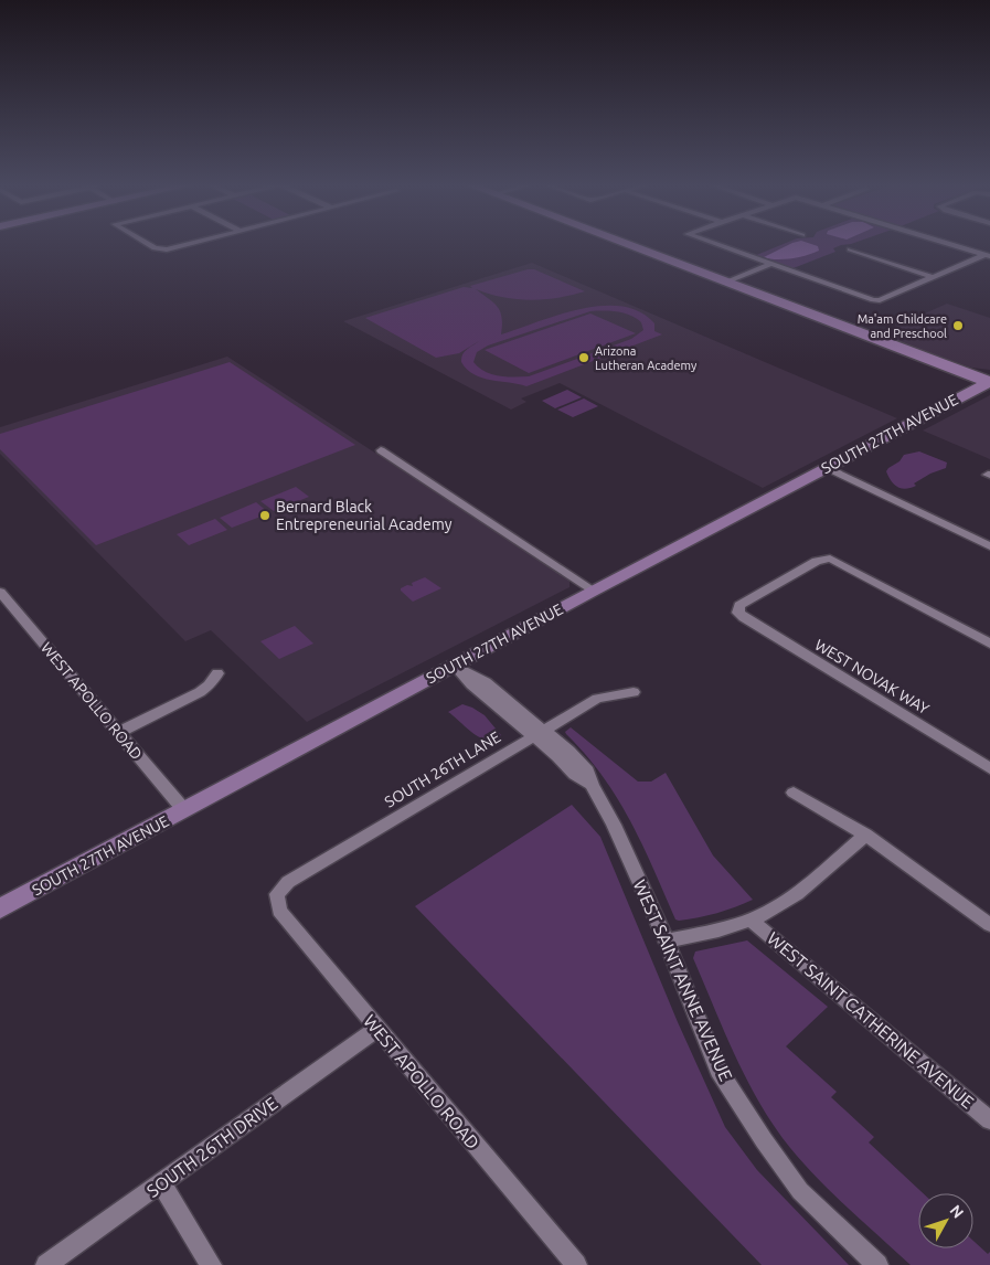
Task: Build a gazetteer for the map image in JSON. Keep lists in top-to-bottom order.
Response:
{
  "streets": {
    "main road": ["SOUTH 27TH AVENUE"],
    "street": [
      "WEST NOVAK WAY",
      "WEST APOLLO ROAD",
      "SOUTH 26TH LANE",
      "WEST SAINT ANNE AVENUE",
      "WEST SAINT CATHERINE AVENUE",
      "SOUTH 26TH DRIVE"
    ]
  },
  "crossings": [
    ["SOUTH 27TH AVENUE", "WEST APOLLO ROAD"],
    ["SOUTH 27TH AVENUE", "WEST SAINT ANNE AVENUE"],
    ["WEST APOLLO ROAD", "SOUTH 26TH LANE"],
    ["WEST APOLLO ROAD", "SOUTH 26TH DRIVE"],
    ["SOUTH 26TH LANE", "WEST SAINT ANNE AVENUE"]
  ],
  "places": ["Ma'am Childcare and Preschool", "Arizona Lutheran Academy", "Bernard Black Entrepreneurial Academy"],
  "north": "top right"
}
